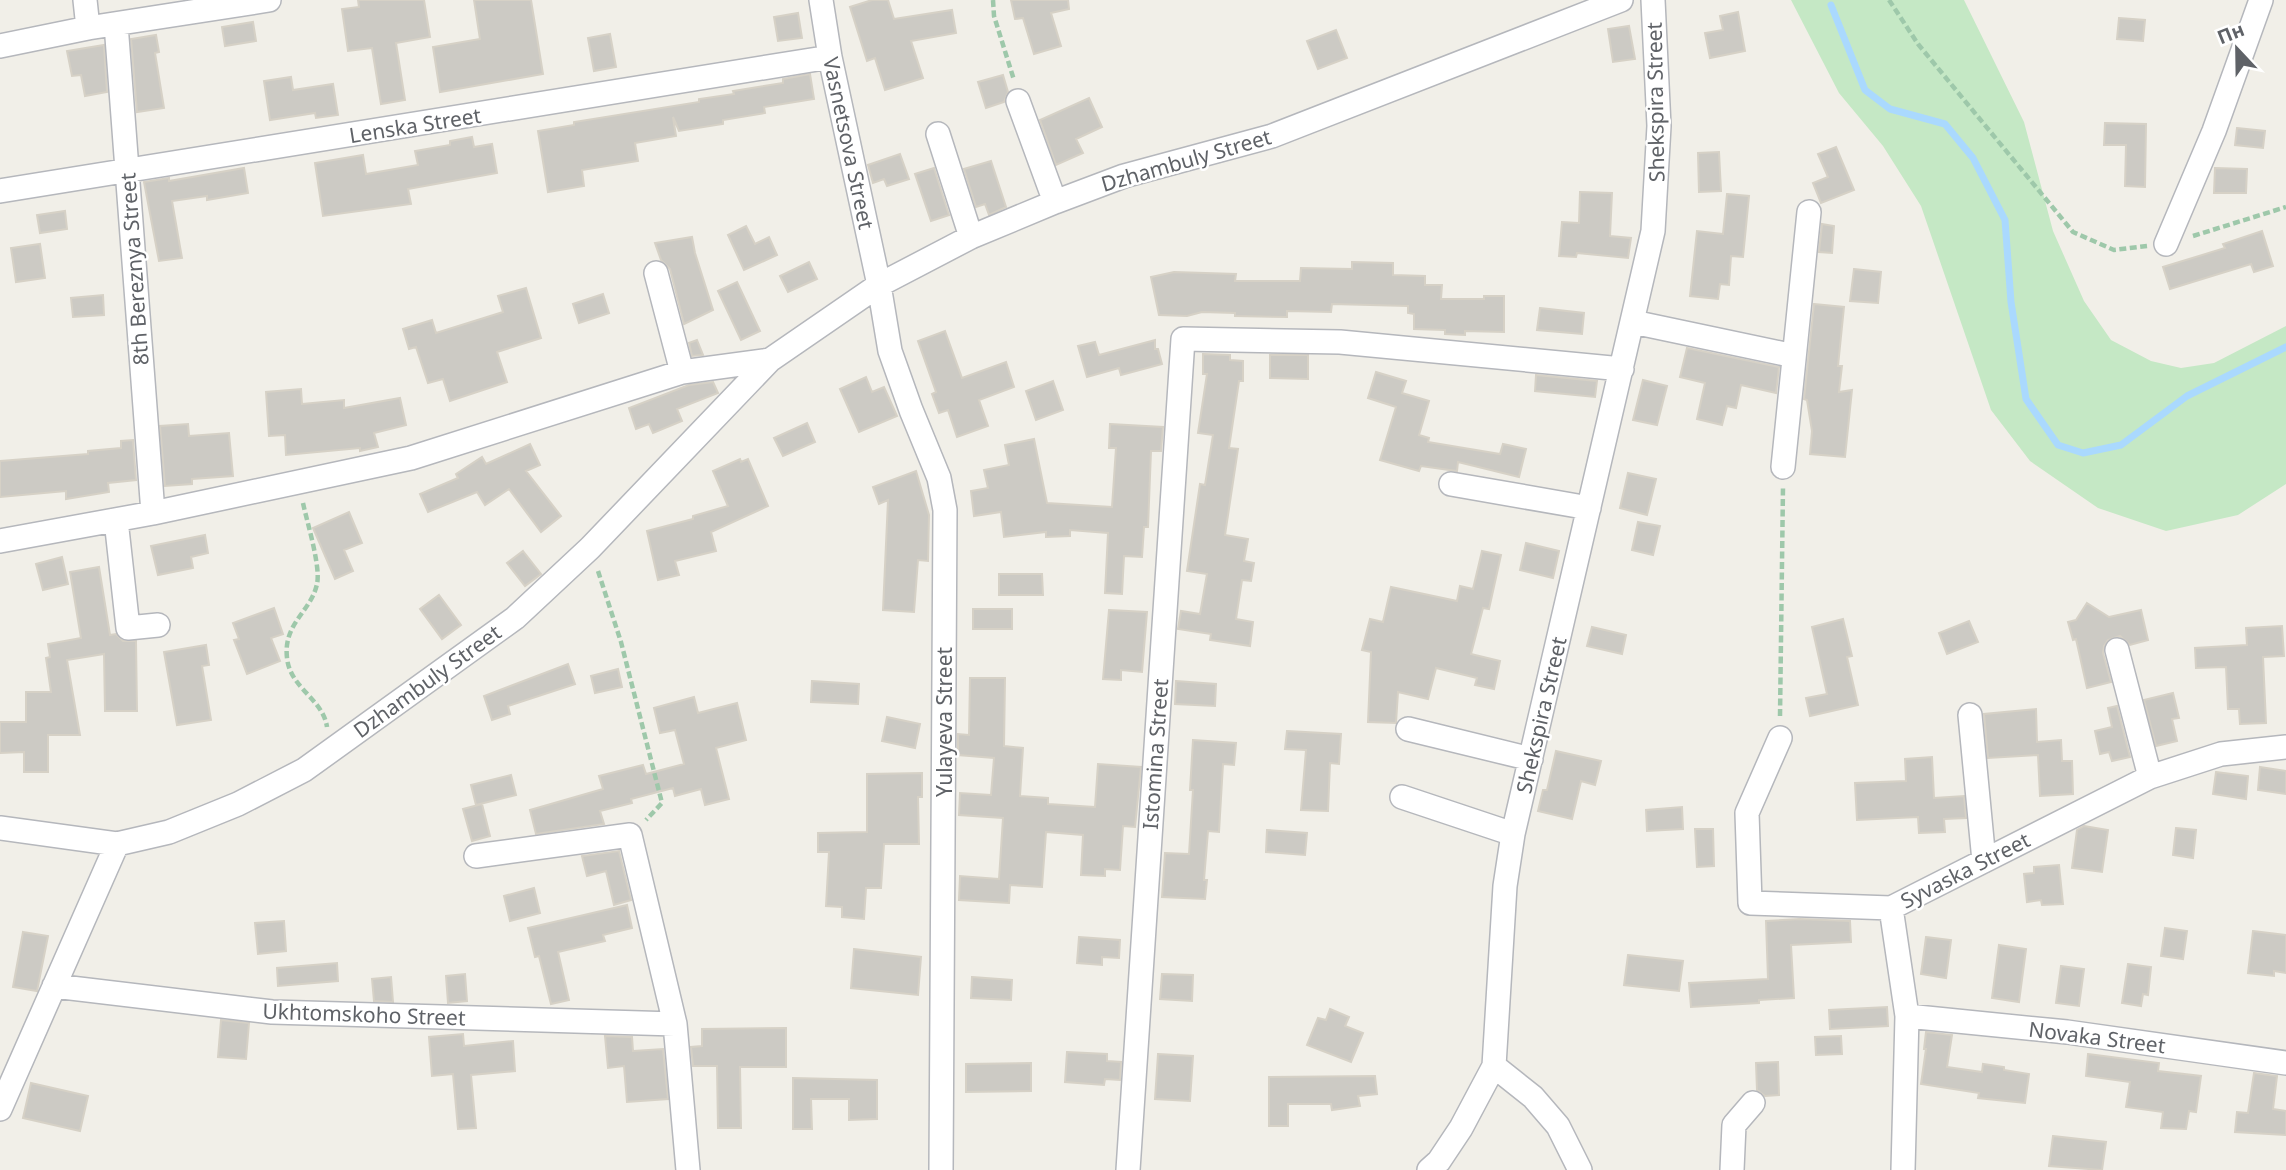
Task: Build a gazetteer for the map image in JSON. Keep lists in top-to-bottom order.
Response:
{
  "streets": {
    "street": [
      "Shekspira Street",
      "Lenska Street",
      "Vasnetsova Street",
      "Dzhambuly Street",
      "8th Bereznya Street",
      "Yulayeva Street",
      "Istomina Street",
      "Syvaska Street",
      "Ukhtomskoho Street",
      "Novaka Street"
    ]
  },
  "crossings": [
    ["Shekspira Street", "Istomina Street"],
    ["Lenska Street", "Vasnetsova Street"],
    ["Lenska Street", "8th Bereznya Street"],
    ["Vasnetsova Street", "Dzhambuly Street"],
    ["Vasnetsova Street", "Yulayeva Street"],
    ["Dzhambuly Street", "8th Bereznya Street"],
    ["Dzhambuly Street", "Yulayeva Street"],
    ["Syvaska Street", "Novaka Street"]
  ],
  "north": "top"
}
